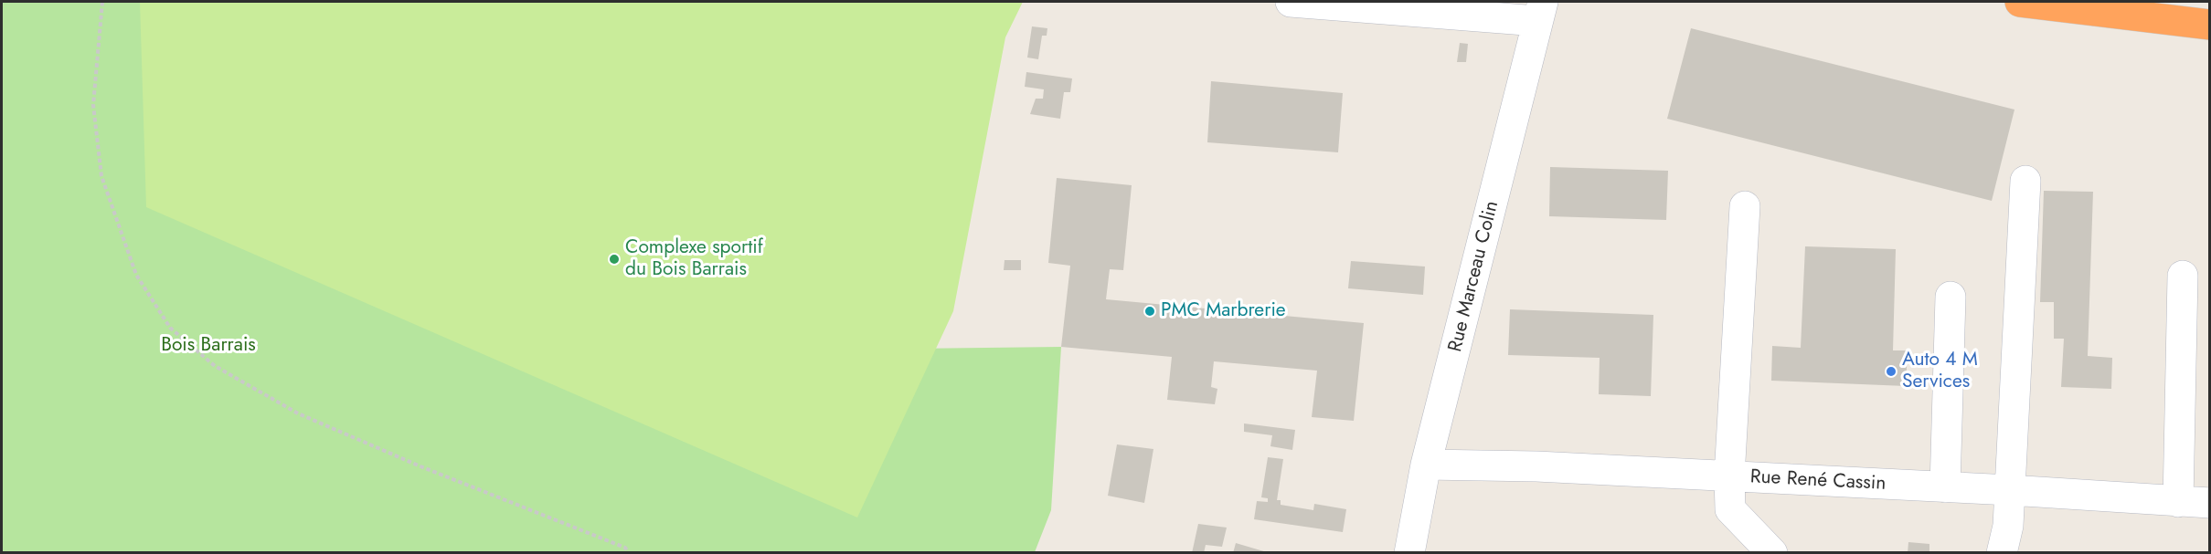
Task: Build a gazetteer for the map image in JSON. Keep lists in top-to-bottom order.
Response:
{
  "streets": {
    "street": ["Rue Marceau Colin", "Rue René Cassin"]
  },
  "crossings": [
    ["Rue Marceau Colin", "Rue René Cassin"]
  ],
  "parks": ["Bois Barrais"],
  "places": ["Complexe sportif du Bois Barrais", "PMC Marbrerie", "Auto 4 M Services"]
}
